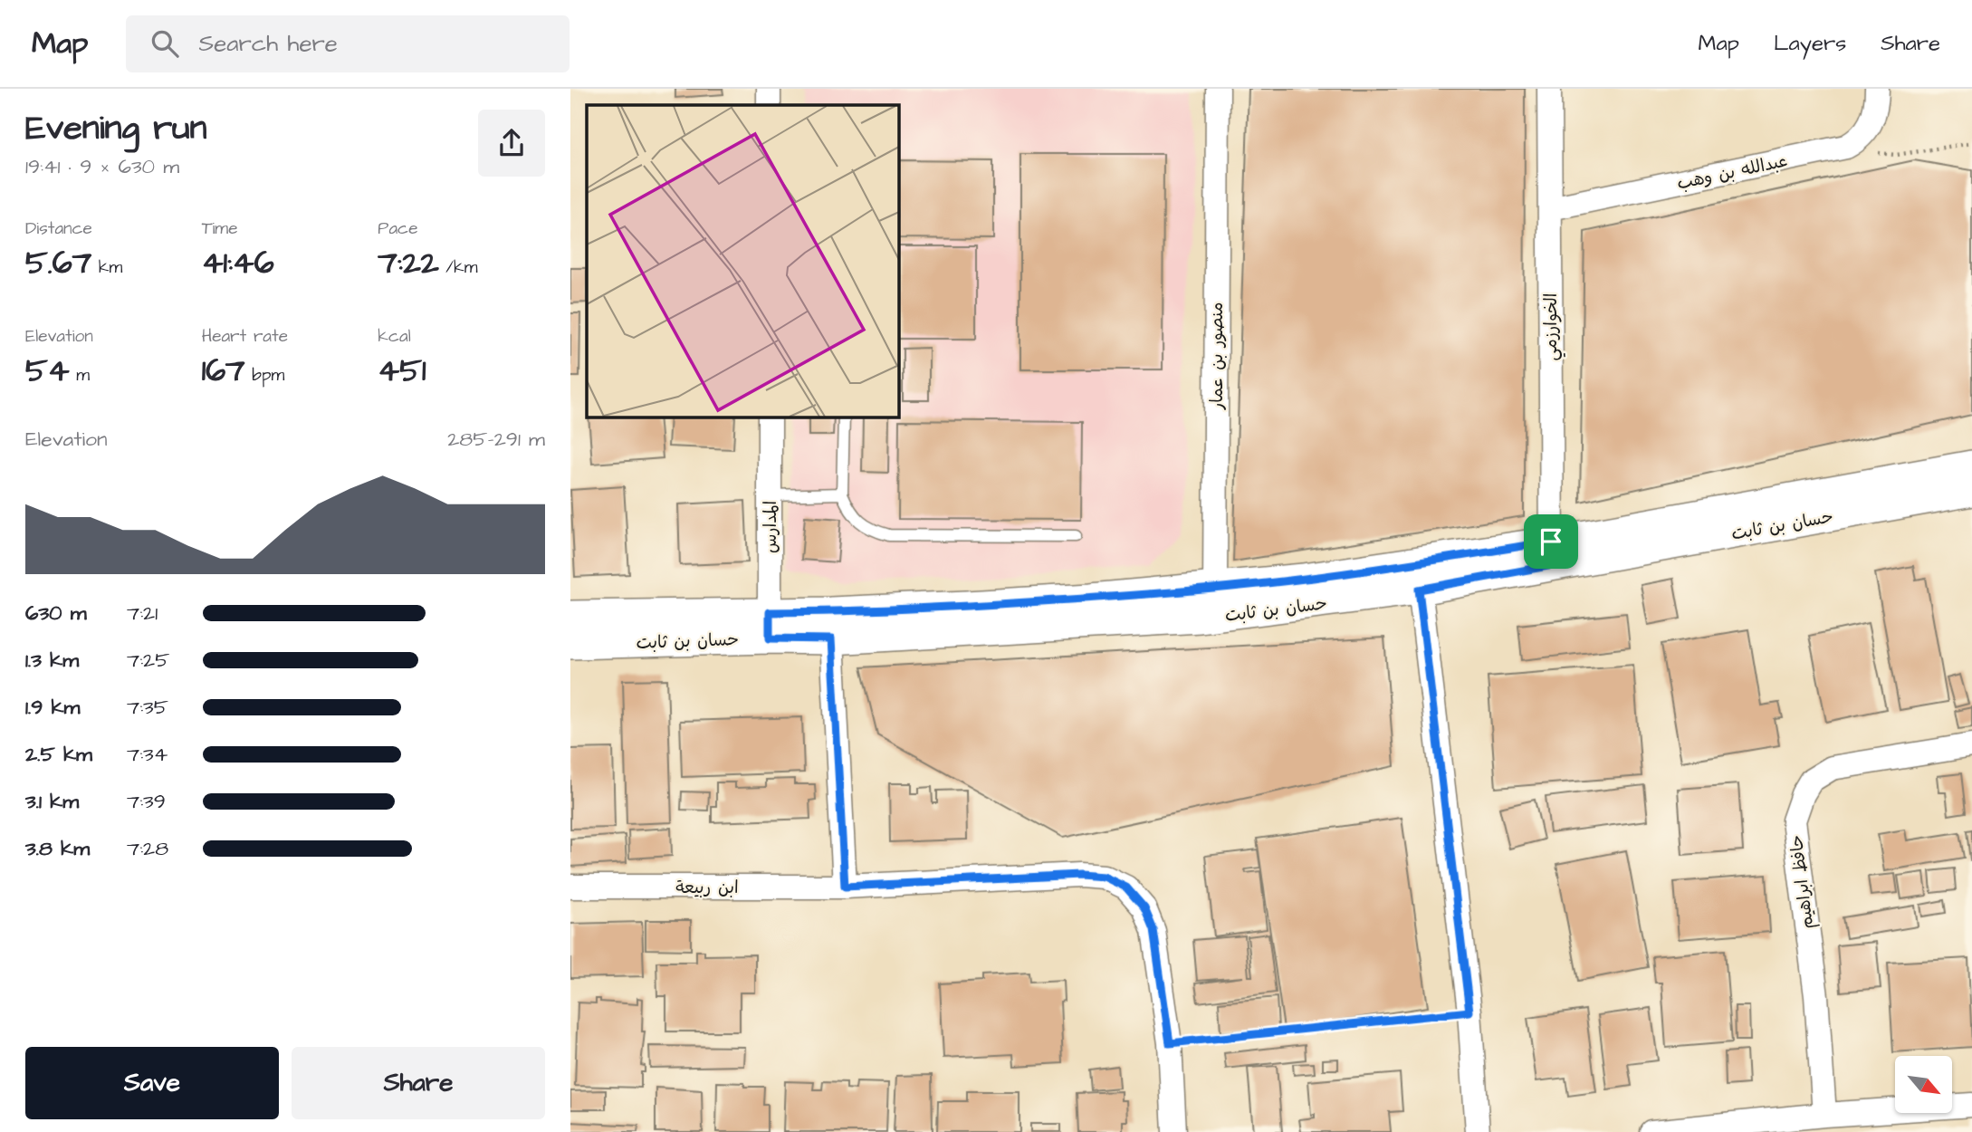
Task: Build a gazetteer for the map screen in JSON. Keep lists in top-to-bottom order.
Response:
{
  "streets": {
    "street": [
      "عبدالله بن وهب",
      "الخوارزمي",
      "منصور بن عمار",
      "حسان بن ثابت",
      "المدارس",
      "حافظ ابراهيم",
      "ابن ربيعة"
    ]
  },
  "crossings": [
    ["عبدالله بن وهب", "الخوارزمي"],
    ["الخوارزمي", "حسان بن ثابت"],
    ["منصور بن عمار", "حسان بن ثابت"],
    ["حسان بن ثابت", "المدارس"]
  ],
  "north": "bottom right",
  "page": {
    "header": "Map",
    "search": "Search here",
    "nav": ["Map", "Layers", "Share"],
    "heading": ["Evening run", "19:41 · 9 × 630 m"],
    "stats": [
      ["Distance", "5.67 km"],
      ["Time", "41:46"],
      ["Pace", "7:22 /km"],
      ["Elevation", "54 m"],
      ["Heart rate", "167 bpm"],
      ["kcal", "451"]
    ],
    "chart": ["Elevation", "285–291 m"],
    "list": [
      {
        "name": "630 m",
        "note": "7:21"
      },
      {
        "name": "1.3 km",
        "note": "7:25"
      },
      {
        "name": "1.9 km",
        "note": "7:35"
      },
      {
        "name": "2.5 km",
        "note": "7:34"
      },
      {
        "name": "3.1 km",
        "note": "7:39"
      },
      {
        "name": "3.8 km",
        "note": "7:28"
      }
    ],
    "buttons": ["Save", "Share"]
  }
}
